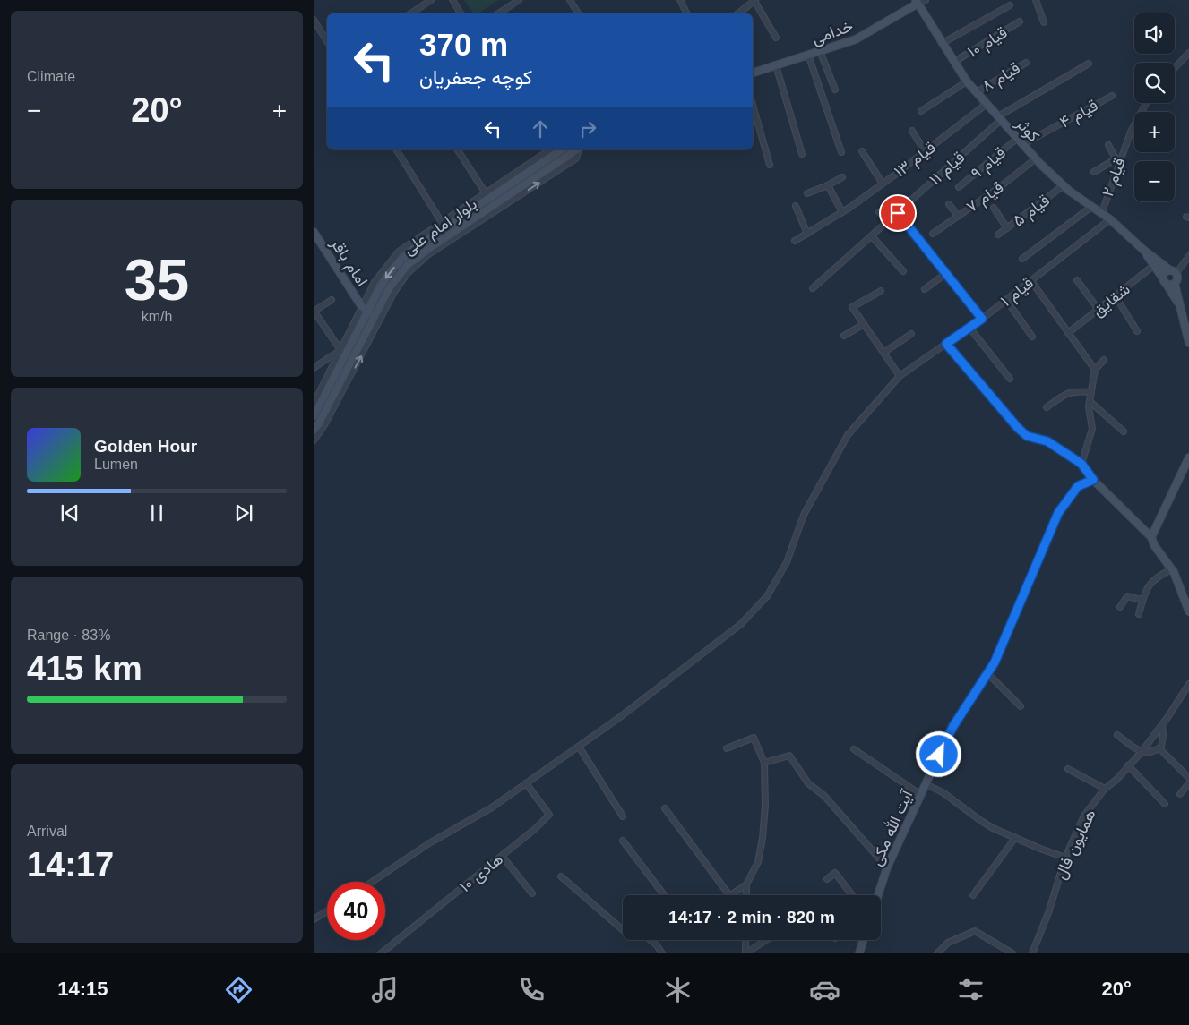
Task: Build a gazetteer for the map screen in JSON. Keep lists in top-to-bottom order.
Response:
{
  "streets": {
    "main road": [
      "خدامی",
      "کوثر",
      "بلوار امام علی",
      "امام باقر",
      "آیت الله مکی"
    ],
    "street": [
      "قیام ۱۰",
      "قیام ۸",
      "قیام ۴",
      "قیام ۱۳",
      "قیام ۹",
      "قیام ۱۱",
      "قیام ۲",
      "قیام ۷",
      "قیام ۵",
      "قیام ۱",
      "شقایق",
      "همایون فال",
      "هادی ۱۰"
    ]
  },
  "crossings": [
    ["خدامی", "کوثر"],
    ["قیام ۱۰", "کوثر"],
    ["قیام ۸", "کوثر"],
    ["قیام ۴", "کوثر"],
    ["کوثر", "قیام ۱۳"],
    ["کوثر", "قیام ۹"],
    ["کوثر", "قیام ۱۱"],
    ["کوثر", "قیام ۲"],
    ["کوثر", "قیام ۷"],
    ["کوثر", "قیام ۵"],
    ["کوثر", "قیام ۱"],
    ["بلوار امام علی", "امام باقر"],
    ["قیام ۱", "هادی ۱۰"]
  ],
  "page": {
    "tile": [
      "Climate",
      ["35", "km/h"],
      ["Range · 83%", "415 km"],
      ["Arrival", "14:17"]
    ],
    "map_buttons": ["+", "−"],
    "turn": ["370 m", "کوچه جعفریان"],
    "heat": ["−", "20°", "+"],
    "song": ["Golden Hour", "Lumen"],
    "limit": "40",
    "trip": "14:17 · 2 min · 820 m",
    "tabs": ["14:15", "20°"]
  }
}
